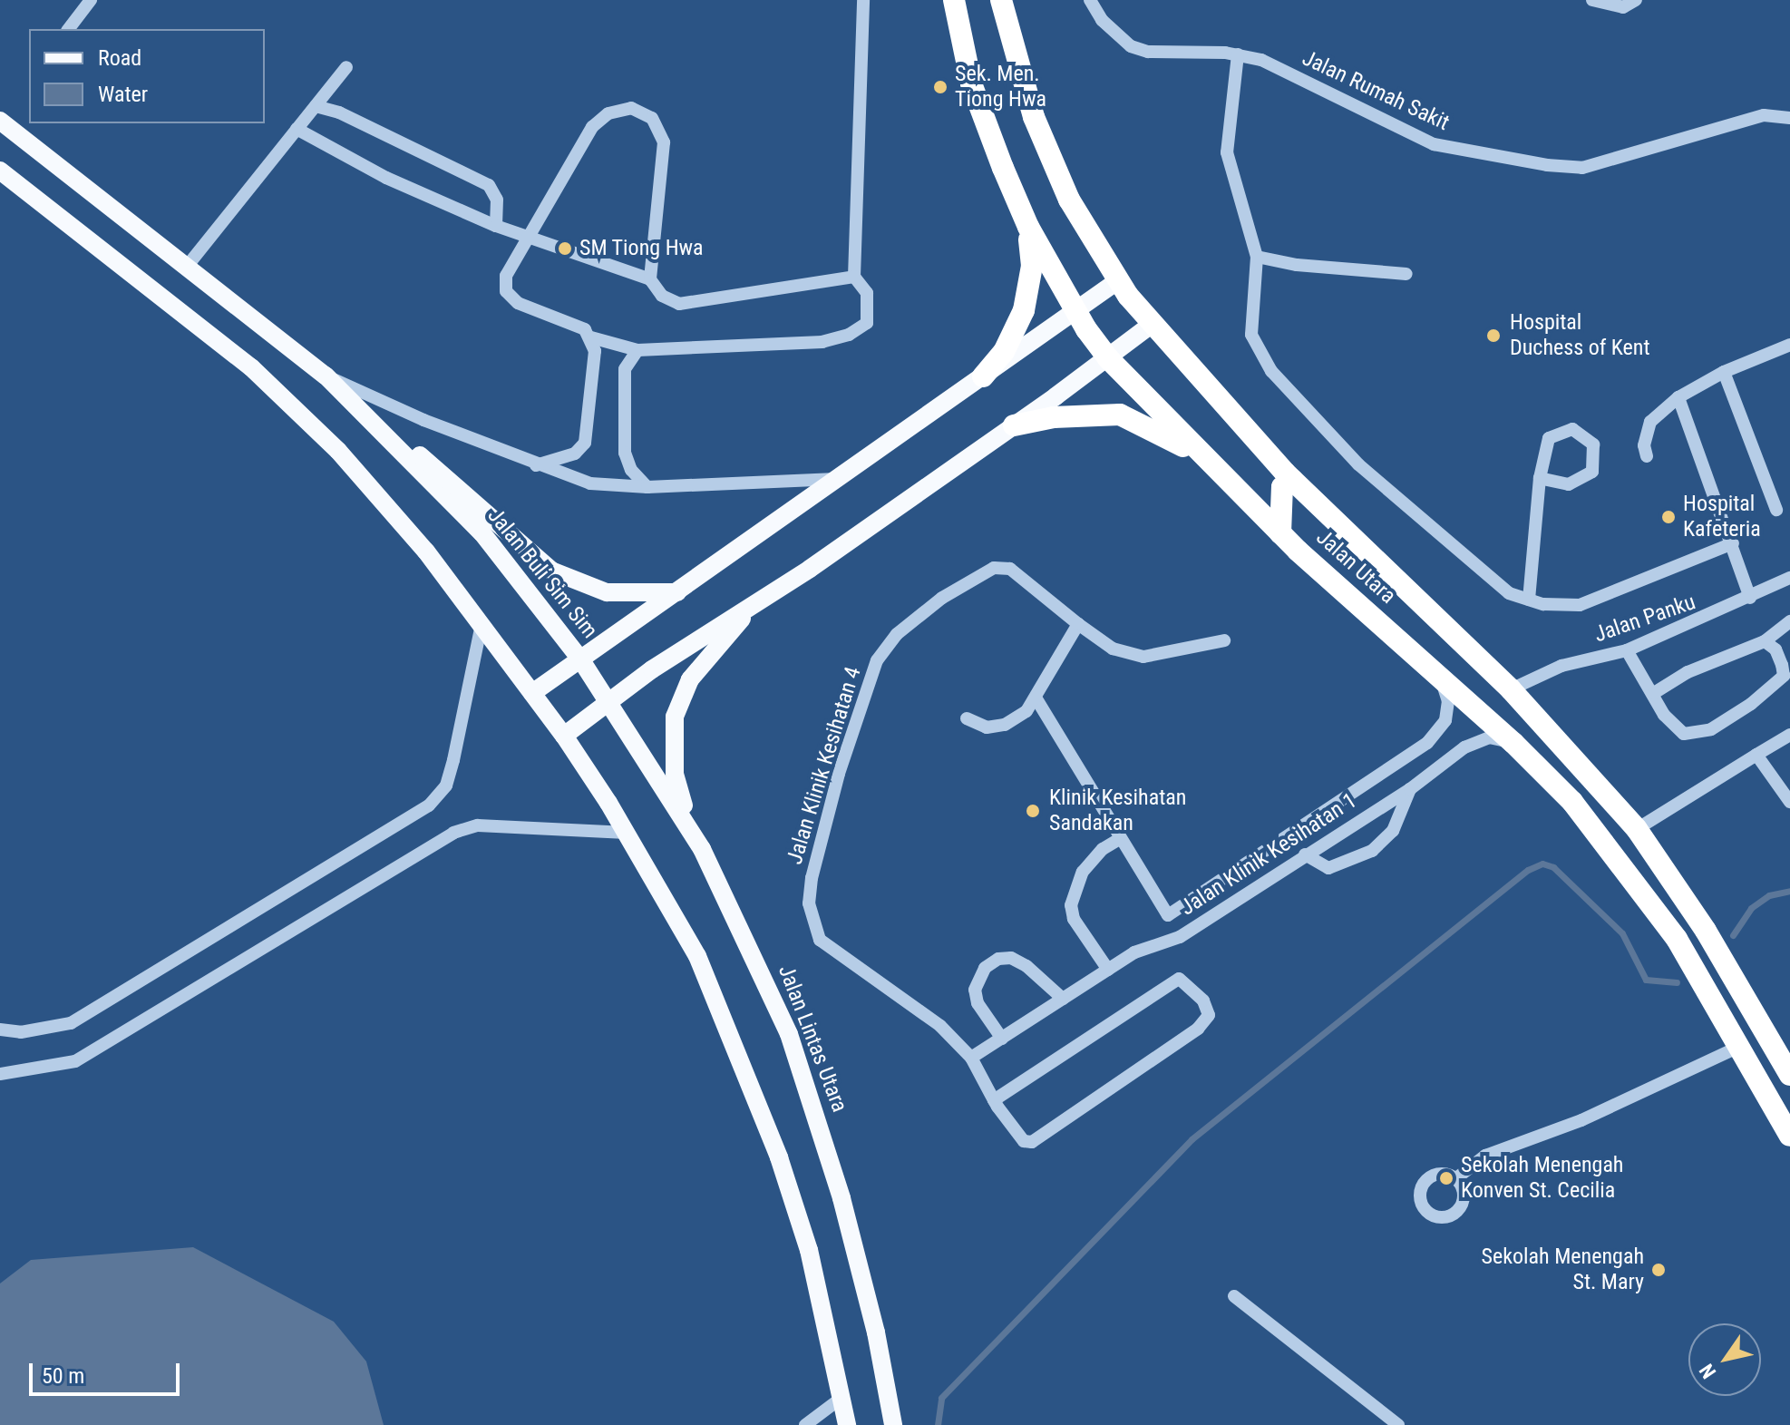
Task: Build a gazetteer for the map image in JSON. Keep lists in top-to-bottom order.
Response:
{
  "streets": {
    "highway": ["Jalan Utara"],
    "main road": ["Jalan Buli Sim Sim", "Jalan Lintas Utara"],
    "street": [
      "Jalan Rumah Sakit",
      "Jalan Panku",
      "Jalan Klinik Kesihatan 4",
      "Jalan Klinik Kesihatan 1"
    ]
  },
  "crossings": [
    ["Jalan Utara", "Jalan Buli Sim Sim"],
    ["Jalan Utara", "Jalan Panku"],
    ["Jalan Utara", "Jalan Klinik Kesihatan 1"],
    ["Jalan Buli Sim Sim", "Jalan Lintas Utara"],
    ["Jalan Klinik Kesihatan 4", "Jalan Klinik Kesihatan 1"]
  ],
  "places": [
    "Sek. Men. Tiong Hwa",
    "SM Tiong Hwa",
    "Hospital Duchess of Kent",
    "Hospital Kafeteria",
    "Klinik Kesihatan Sandakan",
    "Sekolah Menengah Konven St. Cecilia",
    "Sekolah Menengah St. Mary"
  ],
  "legend": ["Road", "Water"],
  "scale_bar": "50 m",
  "north": "bottom left"
}
